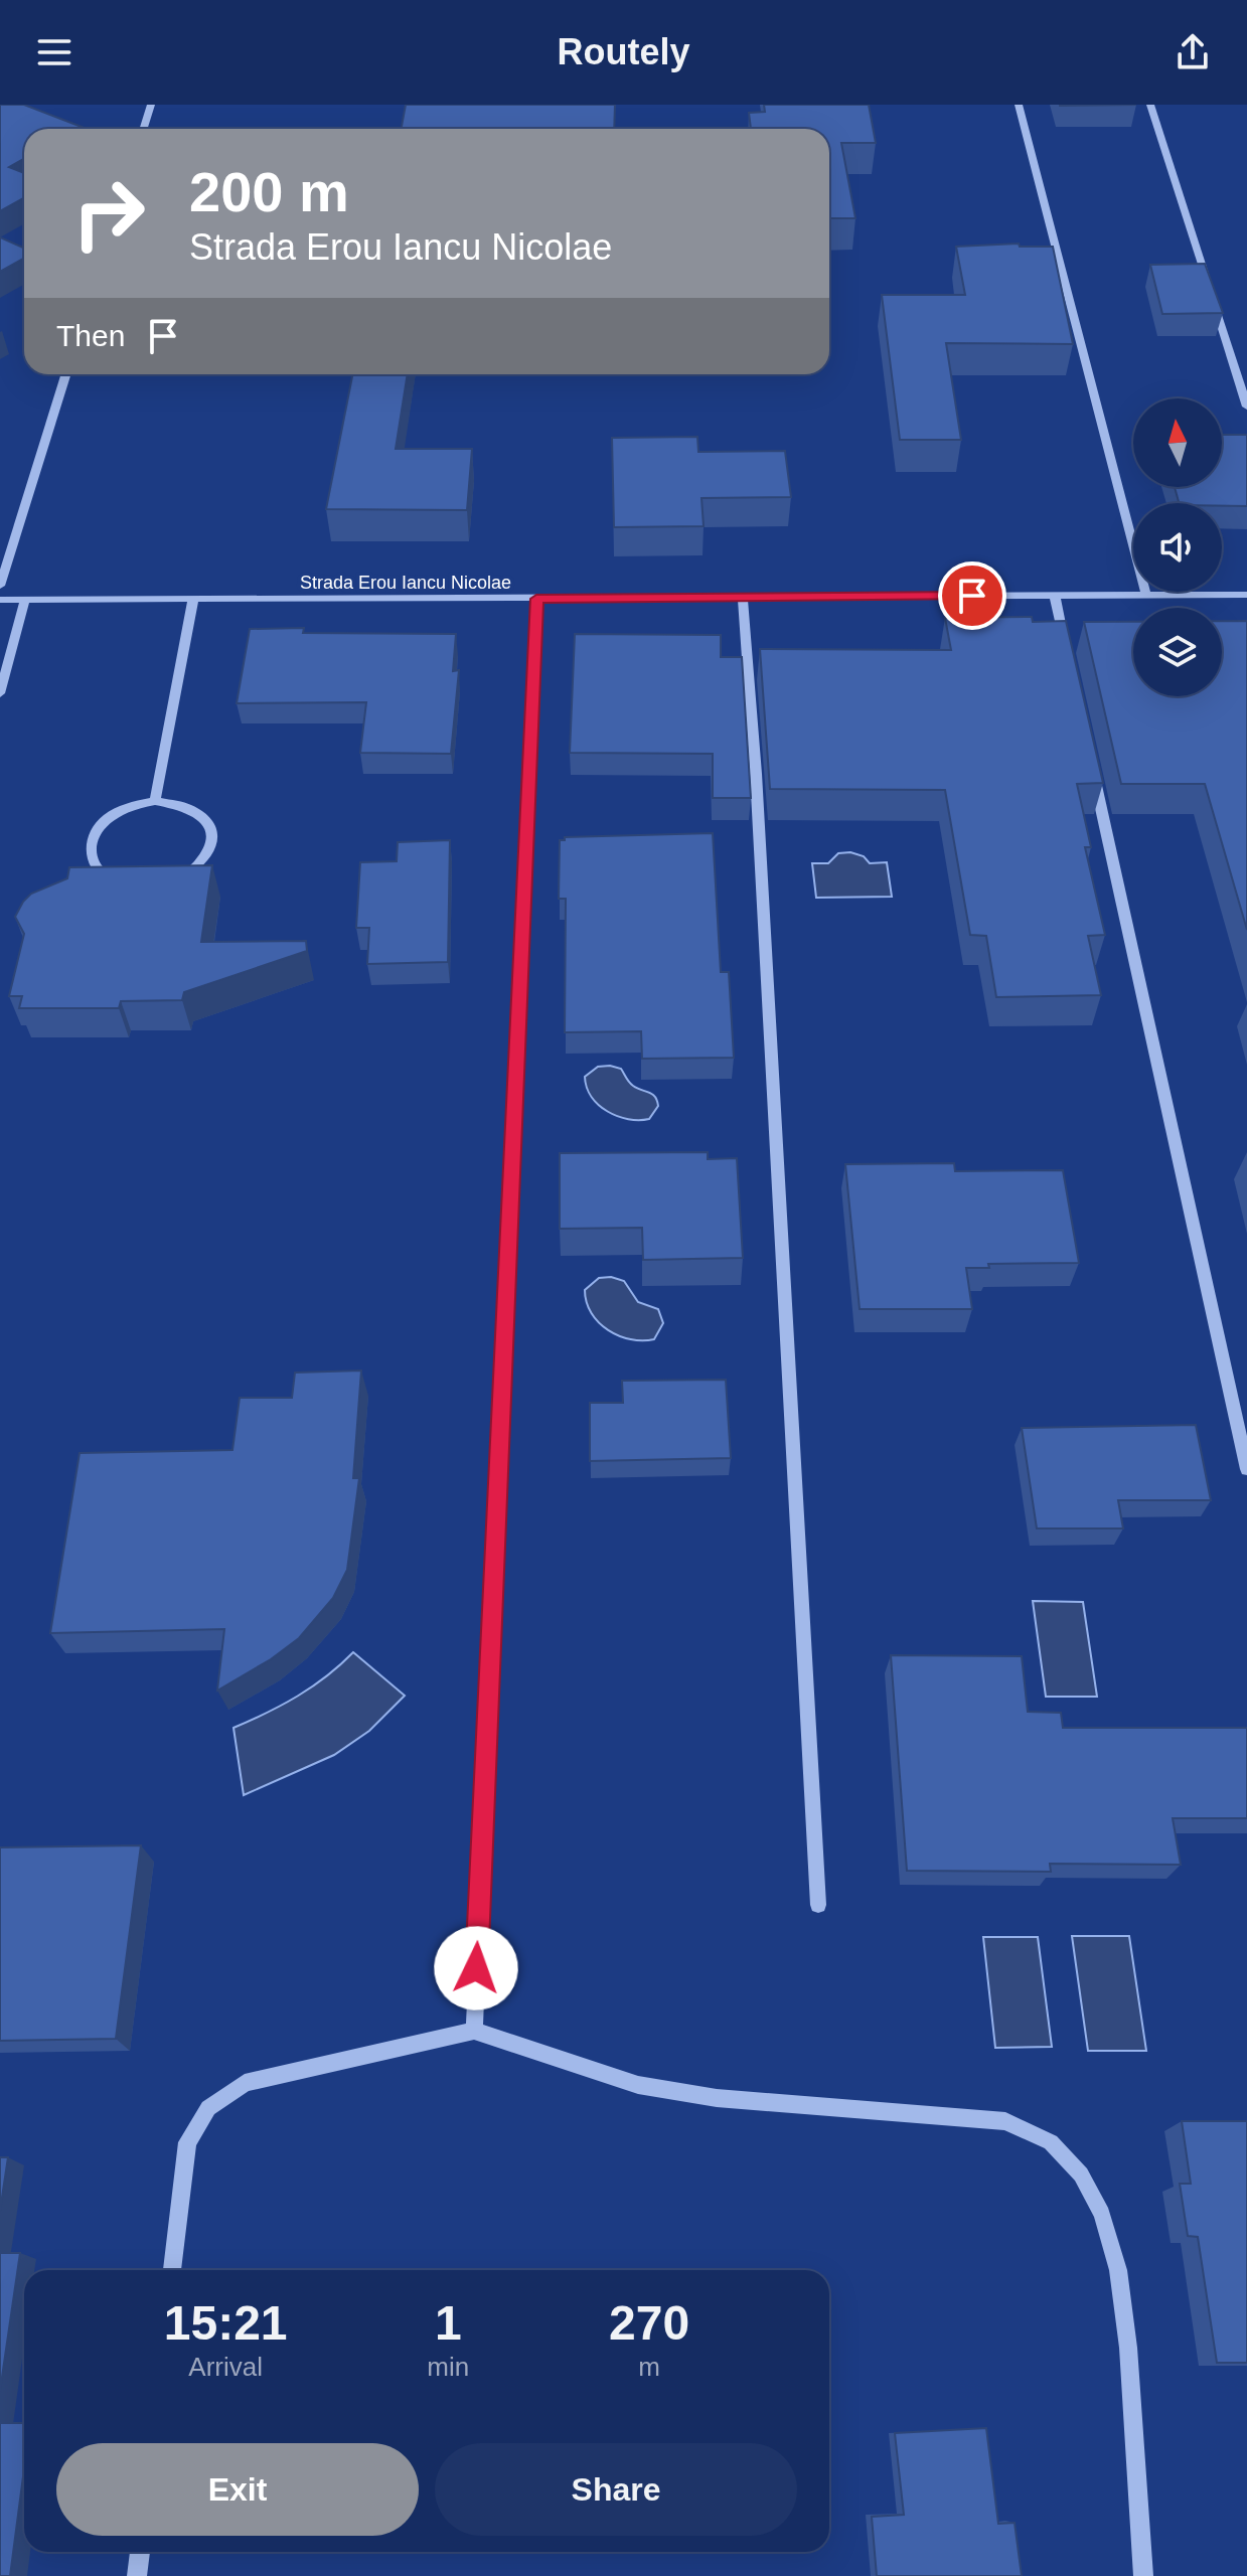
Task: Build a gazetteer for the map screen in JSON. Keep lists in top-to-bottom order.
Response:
{
  "streets": {
    "street": ["Strada Erou Iancu Nicolae"]
  },
  "north": "top",
  "page": {
    "header": "Routely",
    "turn": ["200 m", "Strada Erou Iancu Nicolae"],
    "then": "Then",
    "eta": [
      "15:21",
      "Arrival",
      "1",
      "min",
      "270",
      "m"
    ],
    "buttons": ["Exit", "Share"]
  }
}
